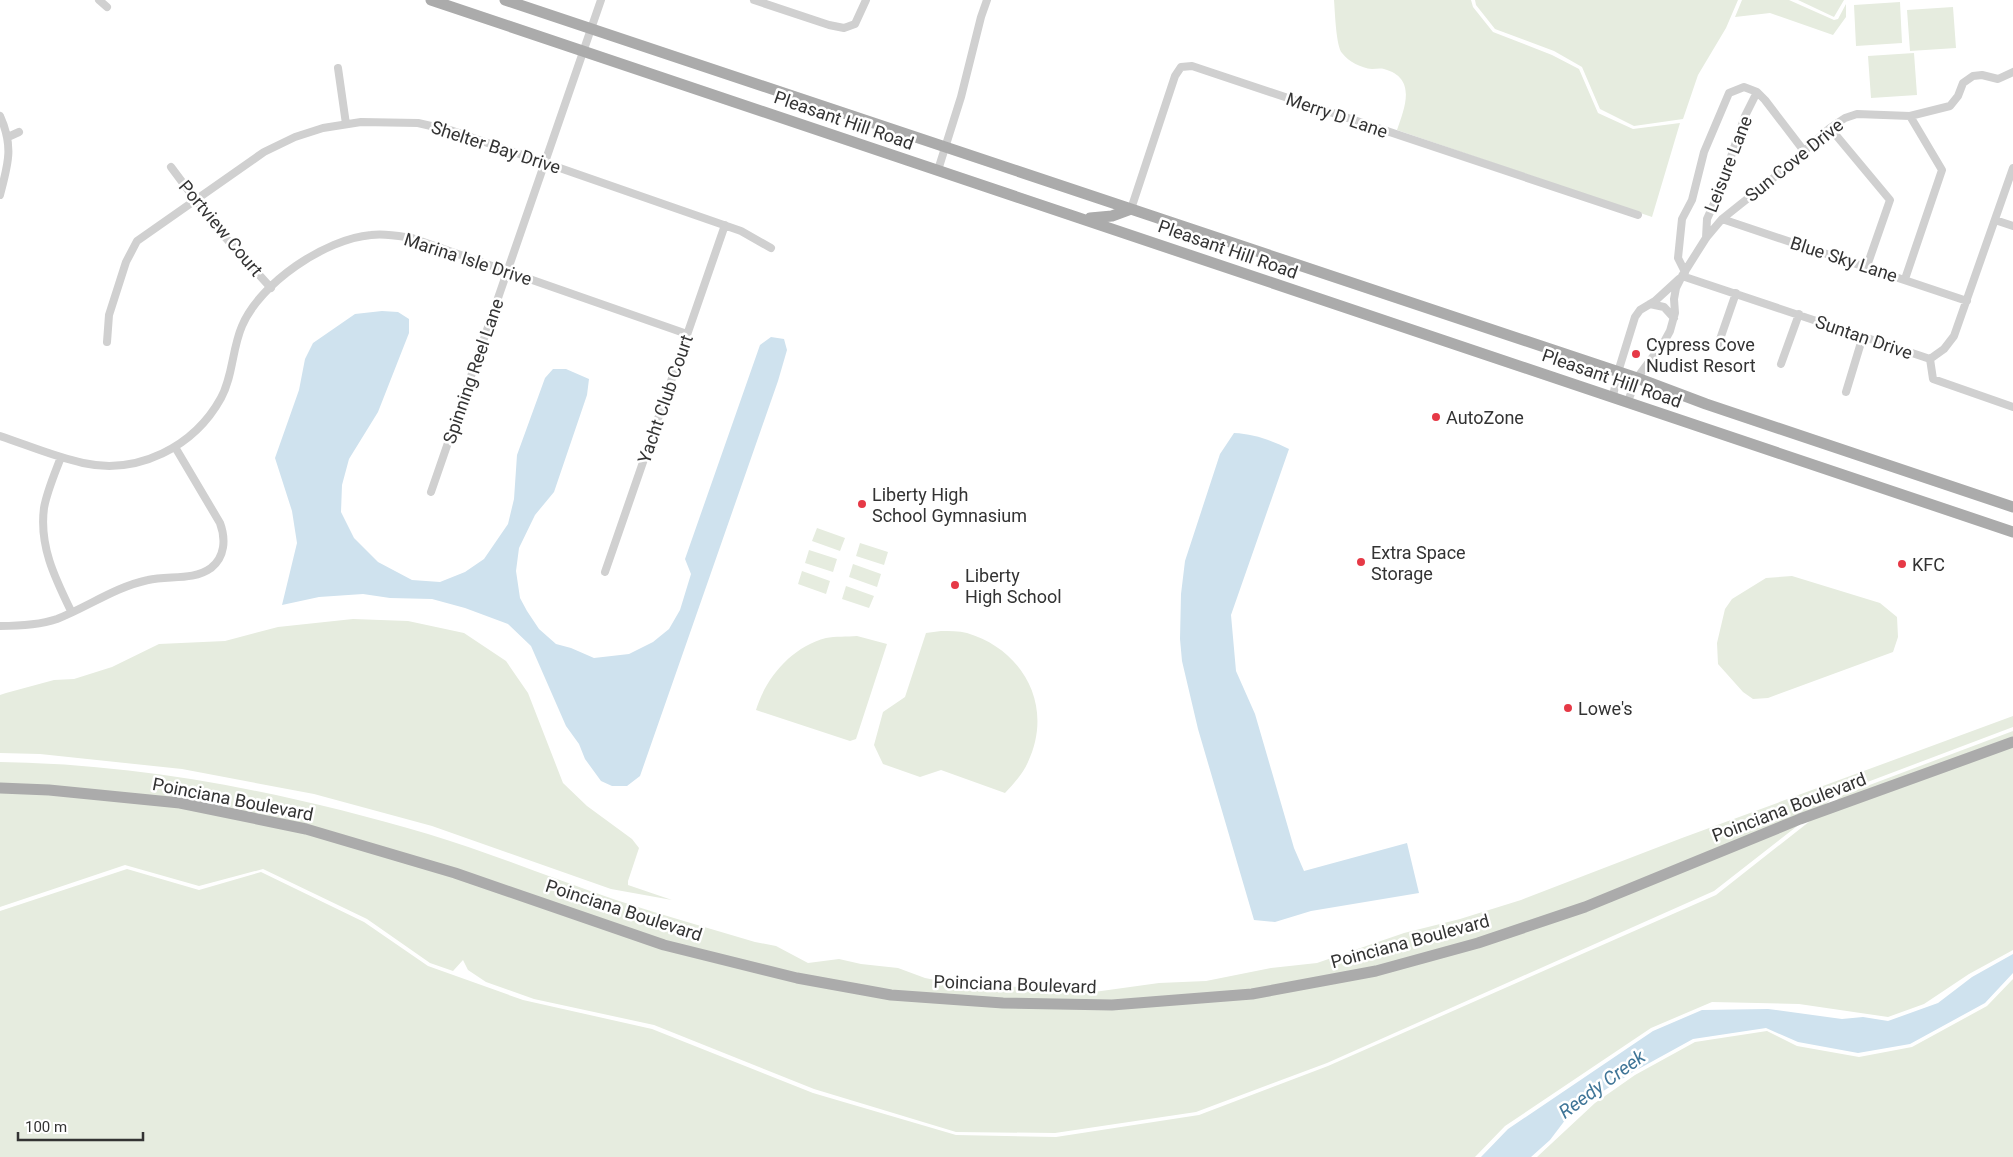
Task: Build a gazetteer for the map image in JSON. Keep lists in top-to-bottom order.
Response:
{
  "streets": {
    "main road": ["Pleasant Hill Road", "Poinciana Boulevard"],
    "street": [
      "Merry D Lane",
      "Shelter Bay Drive",
      "Sun Cove Drive",
      "Leisure Lane",
      "Portview Court",
      "Marina Isle Drive",
      "Blue Sky Lane",
      "Suntan Drive",
      "Spinning Reel Lane",
      "Yacht Club Court"
    ]
  },
  "crossings": [
    ["Merry D Lane", "Pleasant Hill Road"],
    ["Pleasant Hill Road", "Sun Cove Drive"],
    ["Pleasant Hill Road", "Spinning Reel Lane"],
    ["Shelter Bay Drive", "Portview Court"],
    ["Shelter Bay Drive", "Spinning Reel Lane"],
    ["Shelter Bay Drive", "Yacht Club Court"],
    ["Sun Cove Drive", "Leisure Lane"],
    ["Sun Cove Drive", "Blue Sky Lane"],
    ["Sun Cove Drive", "Suntan Drive"],
    ["Portview Court", "Marina Isle Drive"],
    ["Marina Isle Drive", "Spinning Reel Lane"],
    ["Marina Isle Drive", "Yacht Club Court"],
    ["Blue Sky Lane", "Suntan Drive"]
  ],
  "water": ["Reedy Creek"],
  "places": [
    "Cypress Cove Nudist Resort",
    "AutoZone",
    "Liberty High School Gymnasium",
    "Extra Space Storage",
    "KFC",
    "Liberty High School",
    "Lowe's"
  ],
  "scale_bar": "100 m"
}
